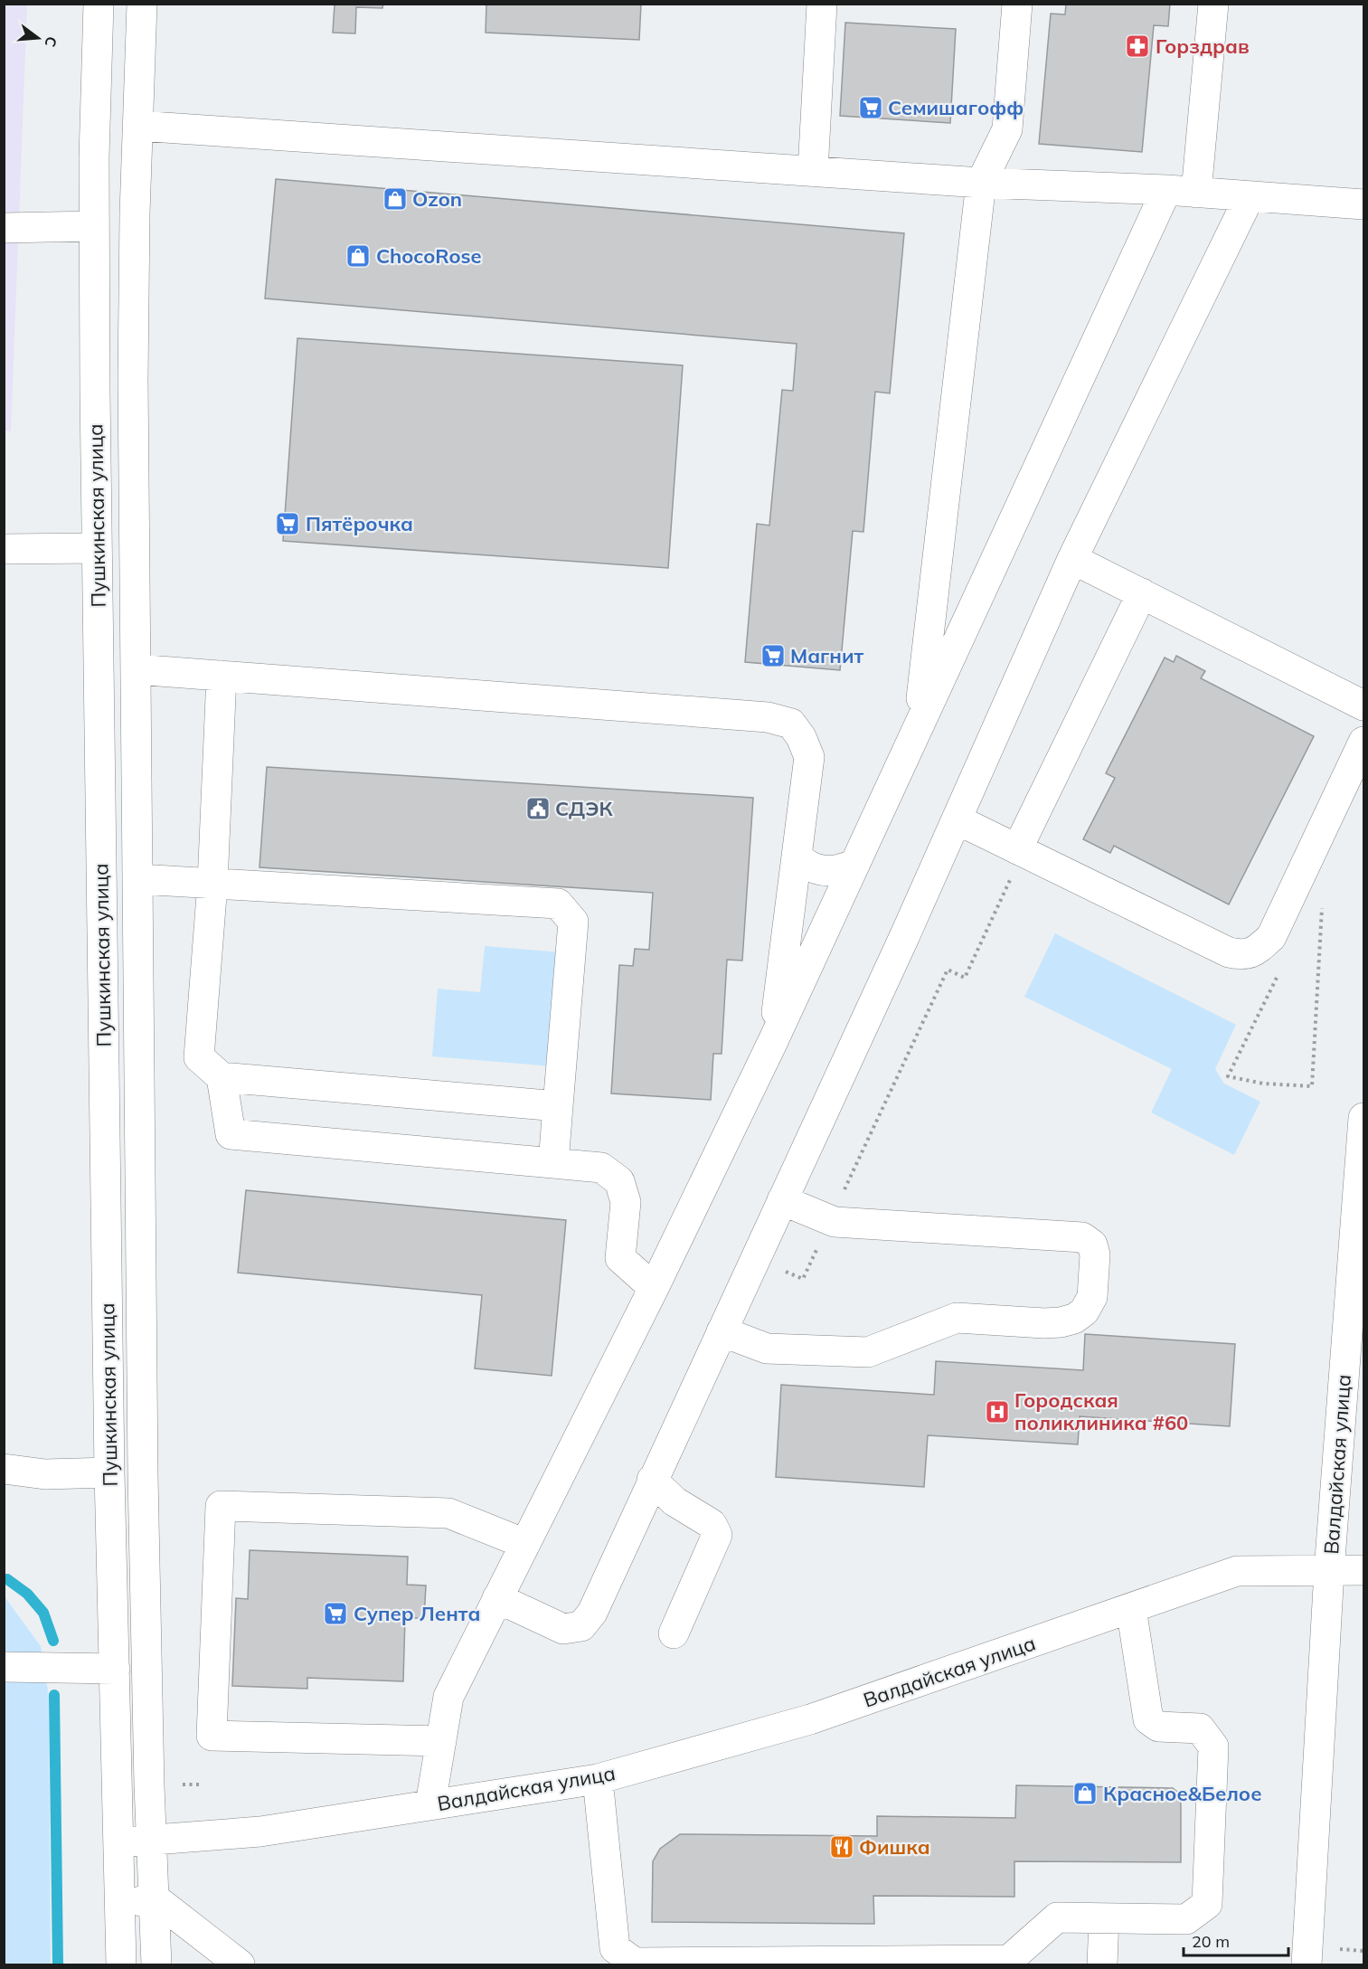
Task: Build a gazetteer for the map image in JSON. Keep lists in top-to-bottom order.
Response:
{
  "streets": {
    "street": ["Пушкинская улица", "Валдайская улица"]
  },
  "crossings": [
    ["Пушкинская улица", "Валдайская улица"]
  ],
  "places": {
    "pharmacy": ["Горздрав"],
    "supermarket": [
      "Семишагофф",
      "Пятёрочка",
      "Магнит",
      "Супер Лента"
    ],
    "shop": ["Ozon", "ChocoRose", "Красное&Белое"],
    "public building": ["СДЭК"],
    "hospital": ["Городская поликлиника #60"],
    "restaurant": ["Фишка"]
  },
  "scale_bar": "20 m",
  "north": "right"
}
